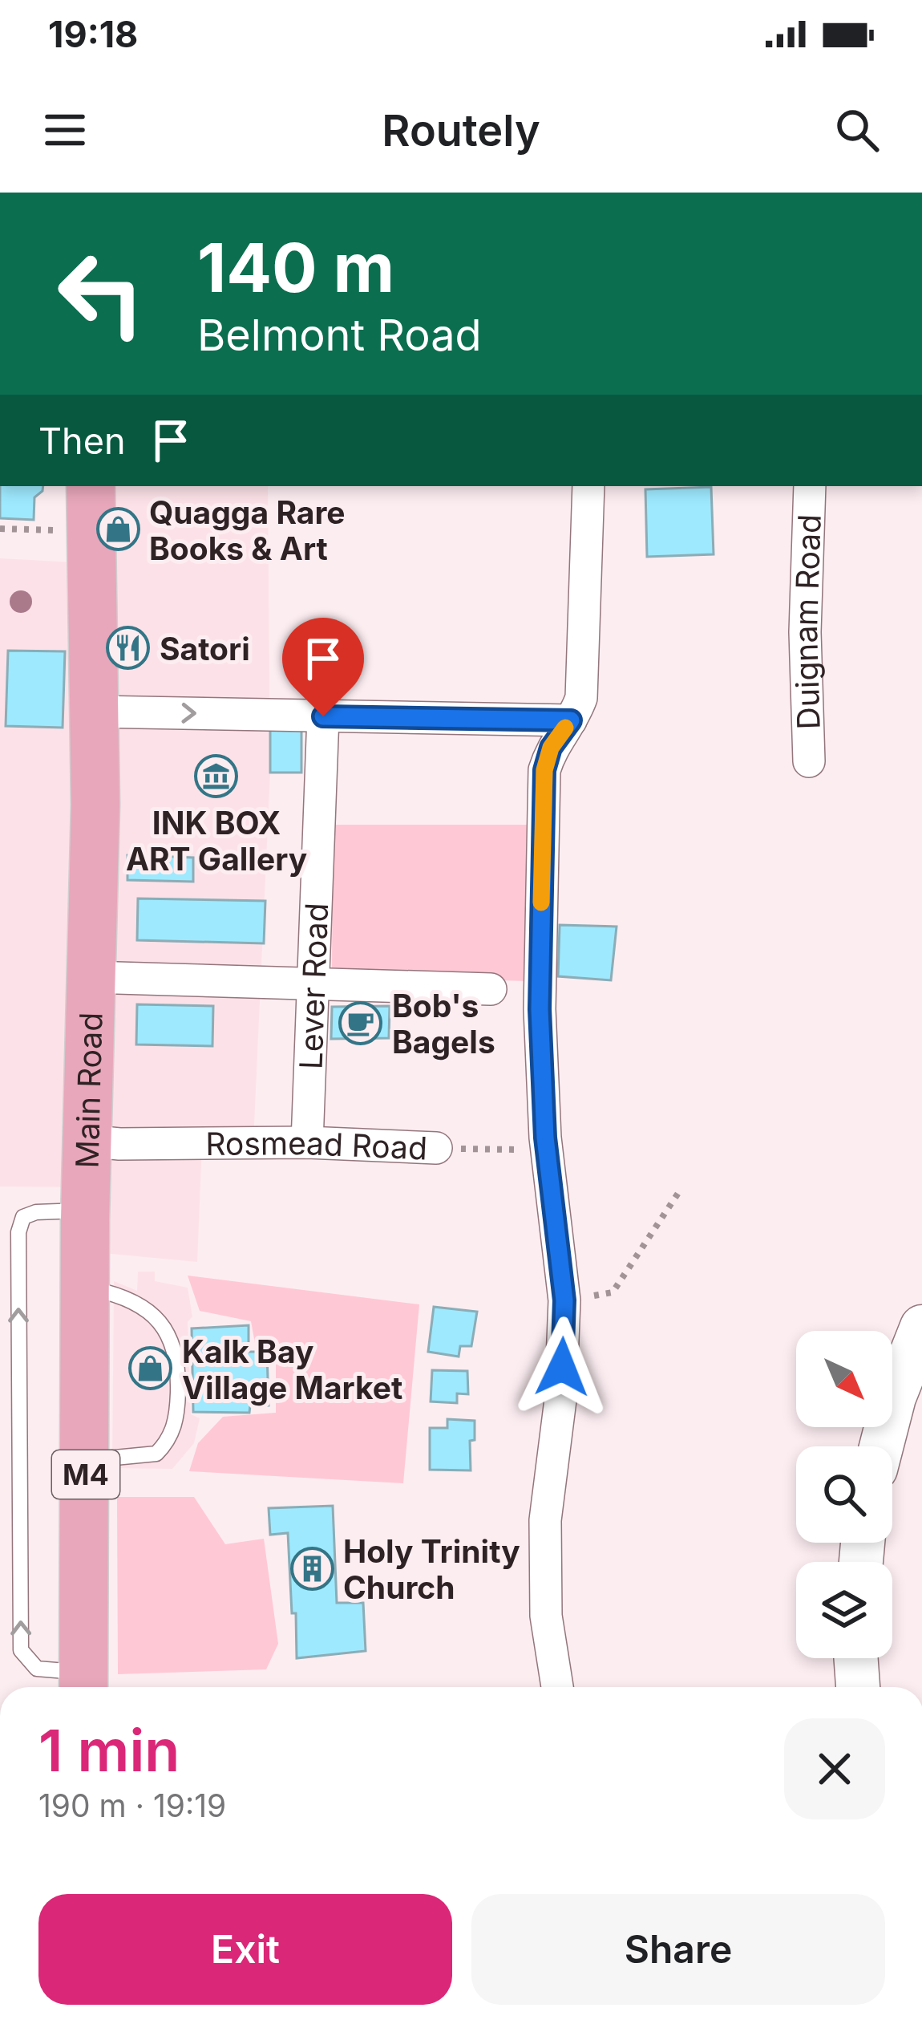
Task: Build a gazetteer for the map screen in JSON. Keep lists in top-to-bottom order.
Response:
{
  "streets": {
    "main road": ["Main Road", "M4"],
    "street": ["Duignam Road", "Lever Road", "Rosmead Road"]
  },
  "crossings": [
    ["Lever Road", "Rosmead Road"],
    ["Main Road", "Rosmead Road"]
  ],
  "places": {
    "shop": ["Quagga Rare Books & Art", "Kalk Bay Village Market"],
    "restaurant": ["Satori"],
    "museum": ["INK BOX ART Gallery"],
    "cafe": ["Bob's Bagels"],
    "building": ["Holy Trinity Church"]
  },
  "north": "bottom right",
  "page": {
    "status": "19:18",
    "header": "Routely",
    "turn": ["140 m", "Belmont Road"],
    "then": "Then",
    "heading": ["1 min", "190 m · 19:19"],
    "buttons": ["Exit", "Share"]
  }
}
